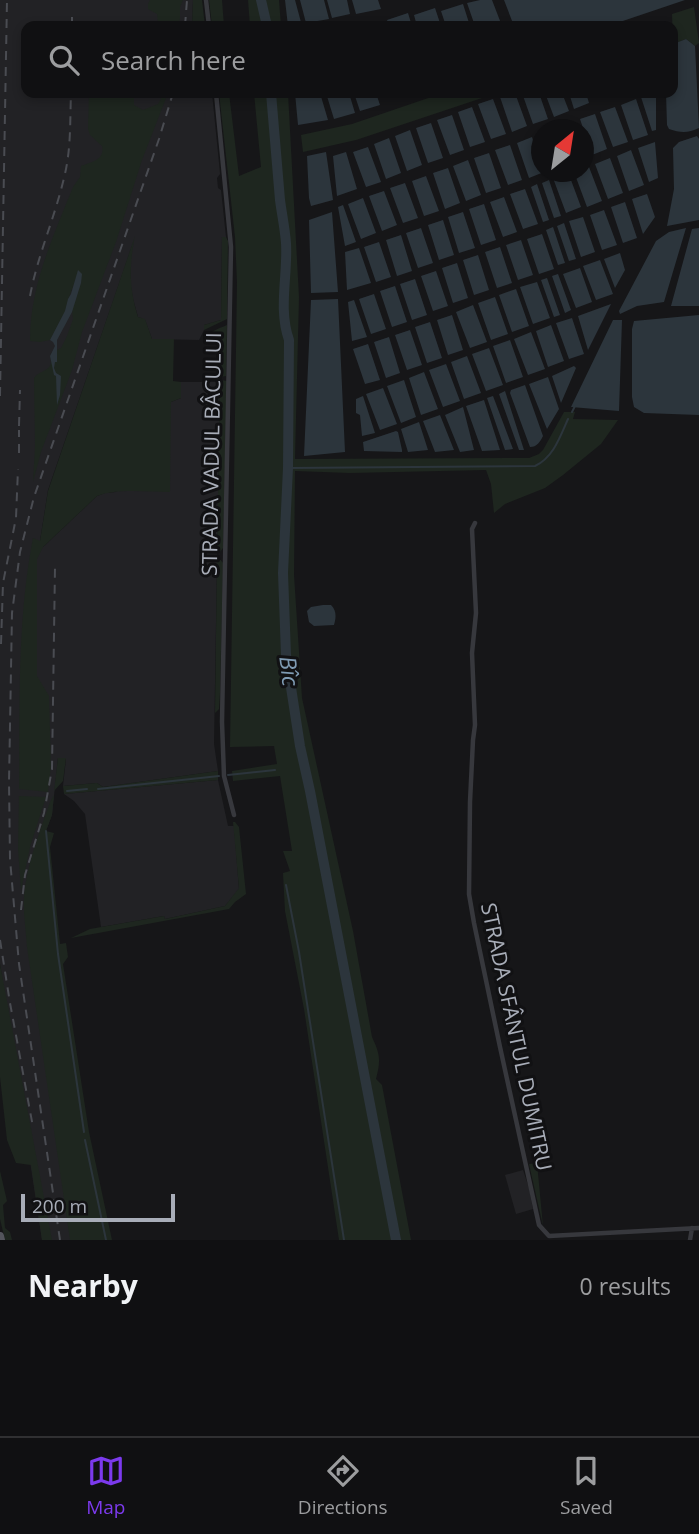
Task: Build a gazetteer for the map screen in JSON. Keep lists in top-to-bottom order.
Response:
{
  "streets": {
    "street": ["STRADA VADUL BÂCULUI", "STRADA SFÂNTUL DUMITRU"]
  },
  "water": ["Bîc"],
  "scale_bar": "200 m",
  "north": "top right",
  "page": {
    "search": "Search here",
    "scale": "200 m",
    "heading": ["Nearby", "0 results"],
    "nav": ["Map", "Directions", "Saved"]
  }
}
